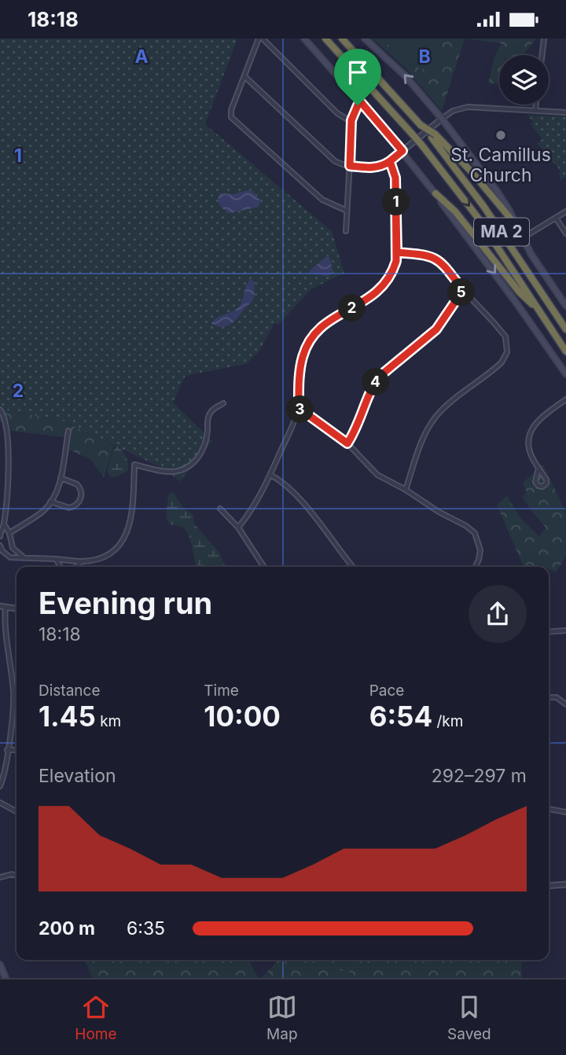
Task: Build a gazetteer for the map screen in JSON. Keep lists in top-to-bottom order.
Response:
{
  "streets": {
    "highway": ["MA 2"]
  },
  "places": ["St. Camillus Church"],
  "page": {
    "status": "18:18",
    "pins": [
      "1",
      "5",
      "2",
      "4",
      "3"
    ],
    "heading": ["Evening run", "18:18"],
    "stats": [
      ["Distance", "1.45 km"],
      ["Time", "10:00"],
      ["Pace", "6:54 /km"]
    ],
    "chart": ["Elevation", "292–297 m"],
    "list": [
      {
        "name": "200 m",
        "note": "6:35"
      }
    ],
    "tabs": ["Home", "Map", "Saved"]
  },
  "grid": {
    "columns": ["A", "B"],
    "rows": ["1", "2"]
  }
}
